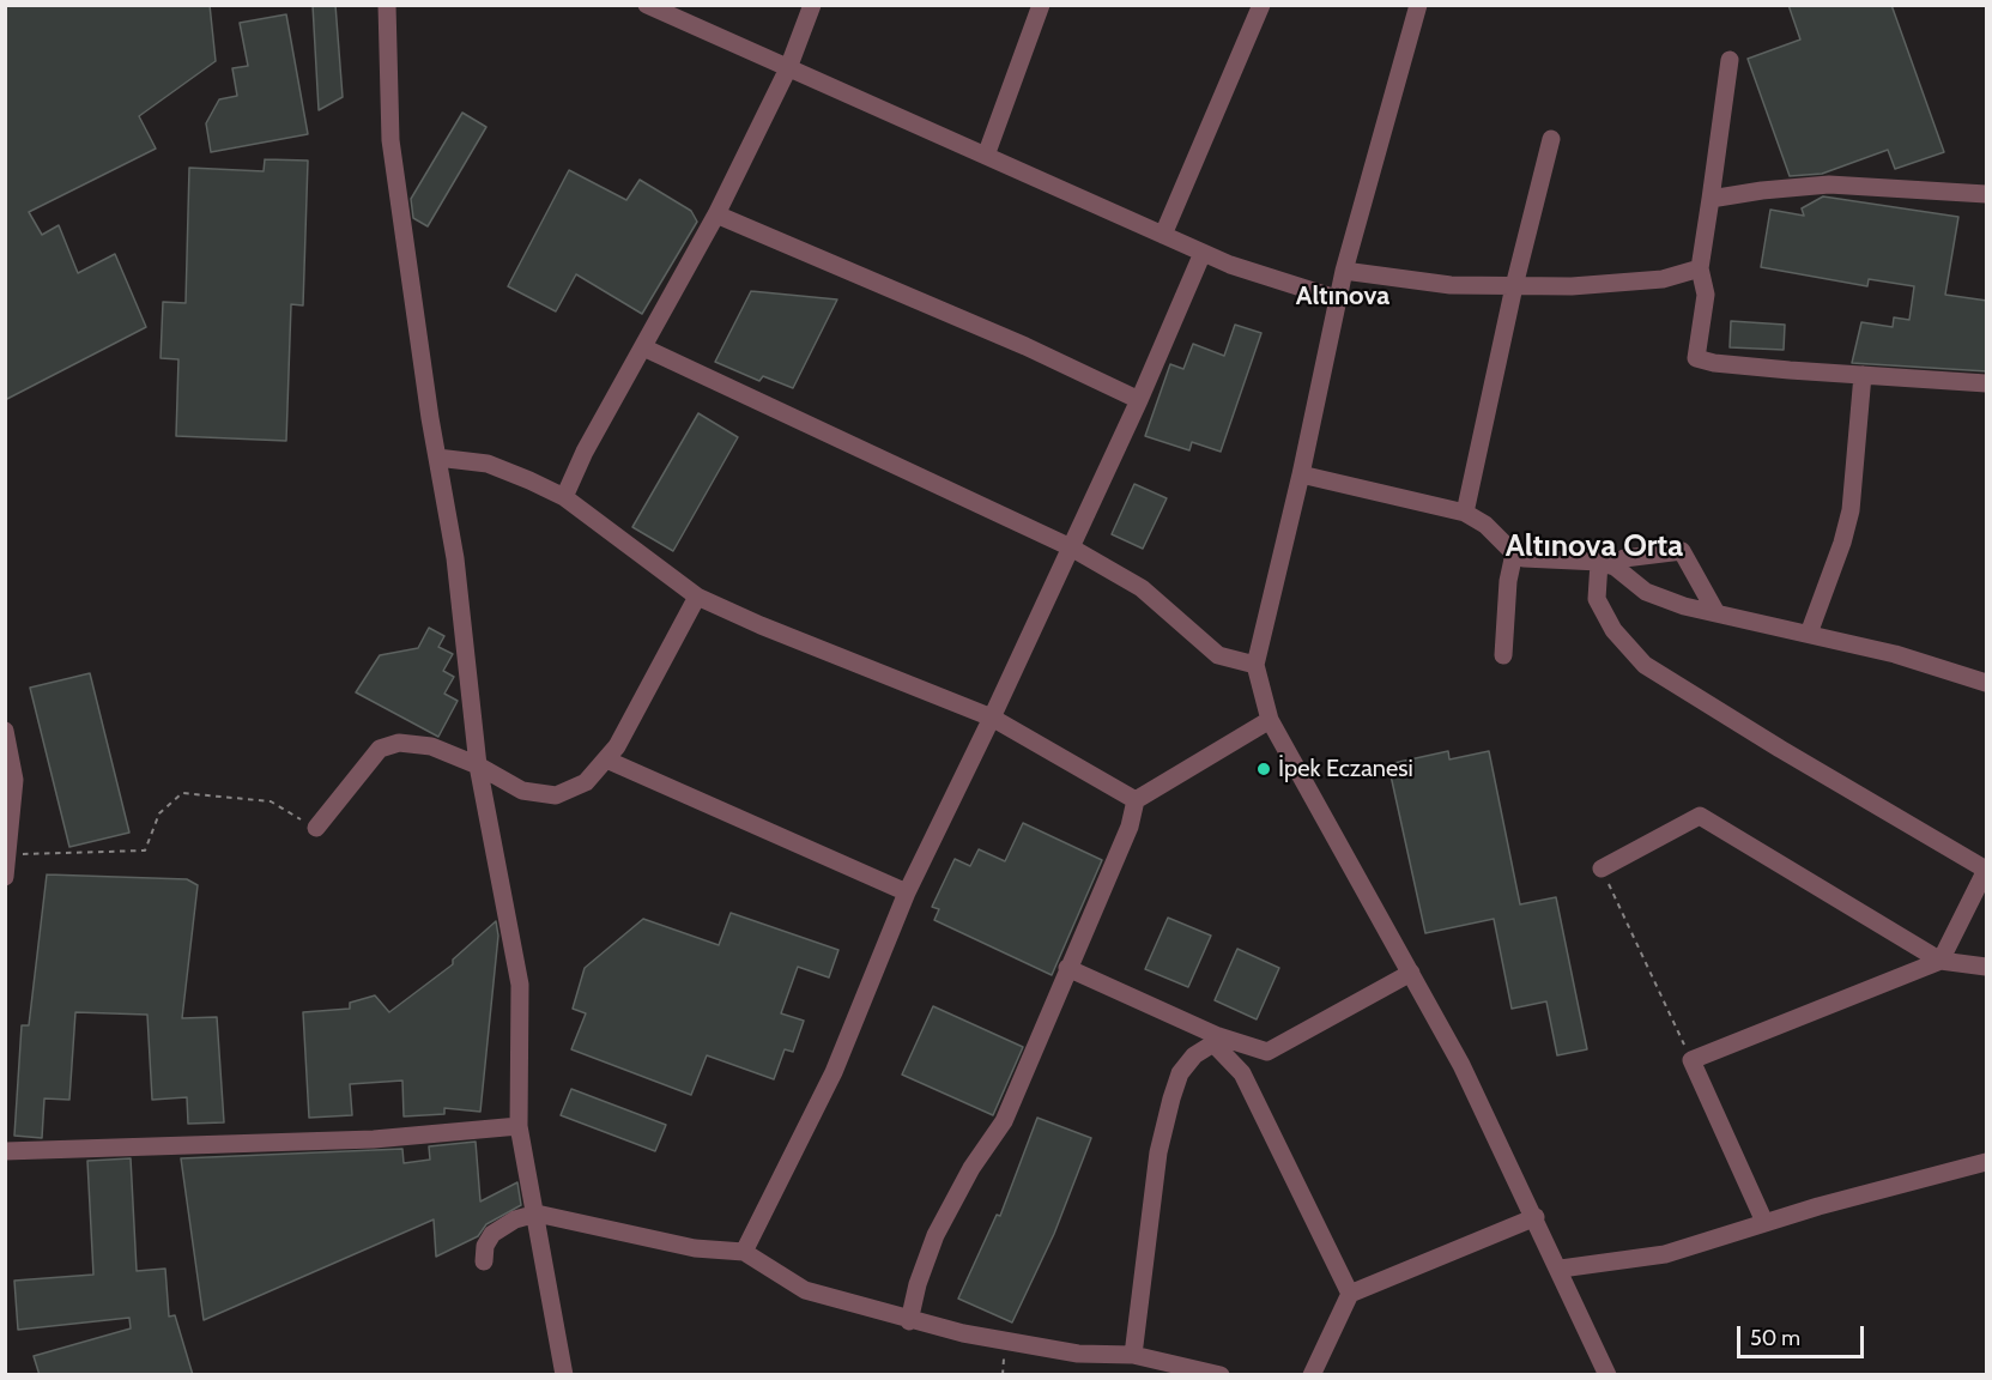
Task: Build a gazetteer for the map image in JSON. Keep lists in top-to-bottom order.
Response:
{
  "districts": ["Altınova", "Altınova Orta"],
  "places": ["İpek Eczanesi"],
  "scale_bar": "50 m"
}
